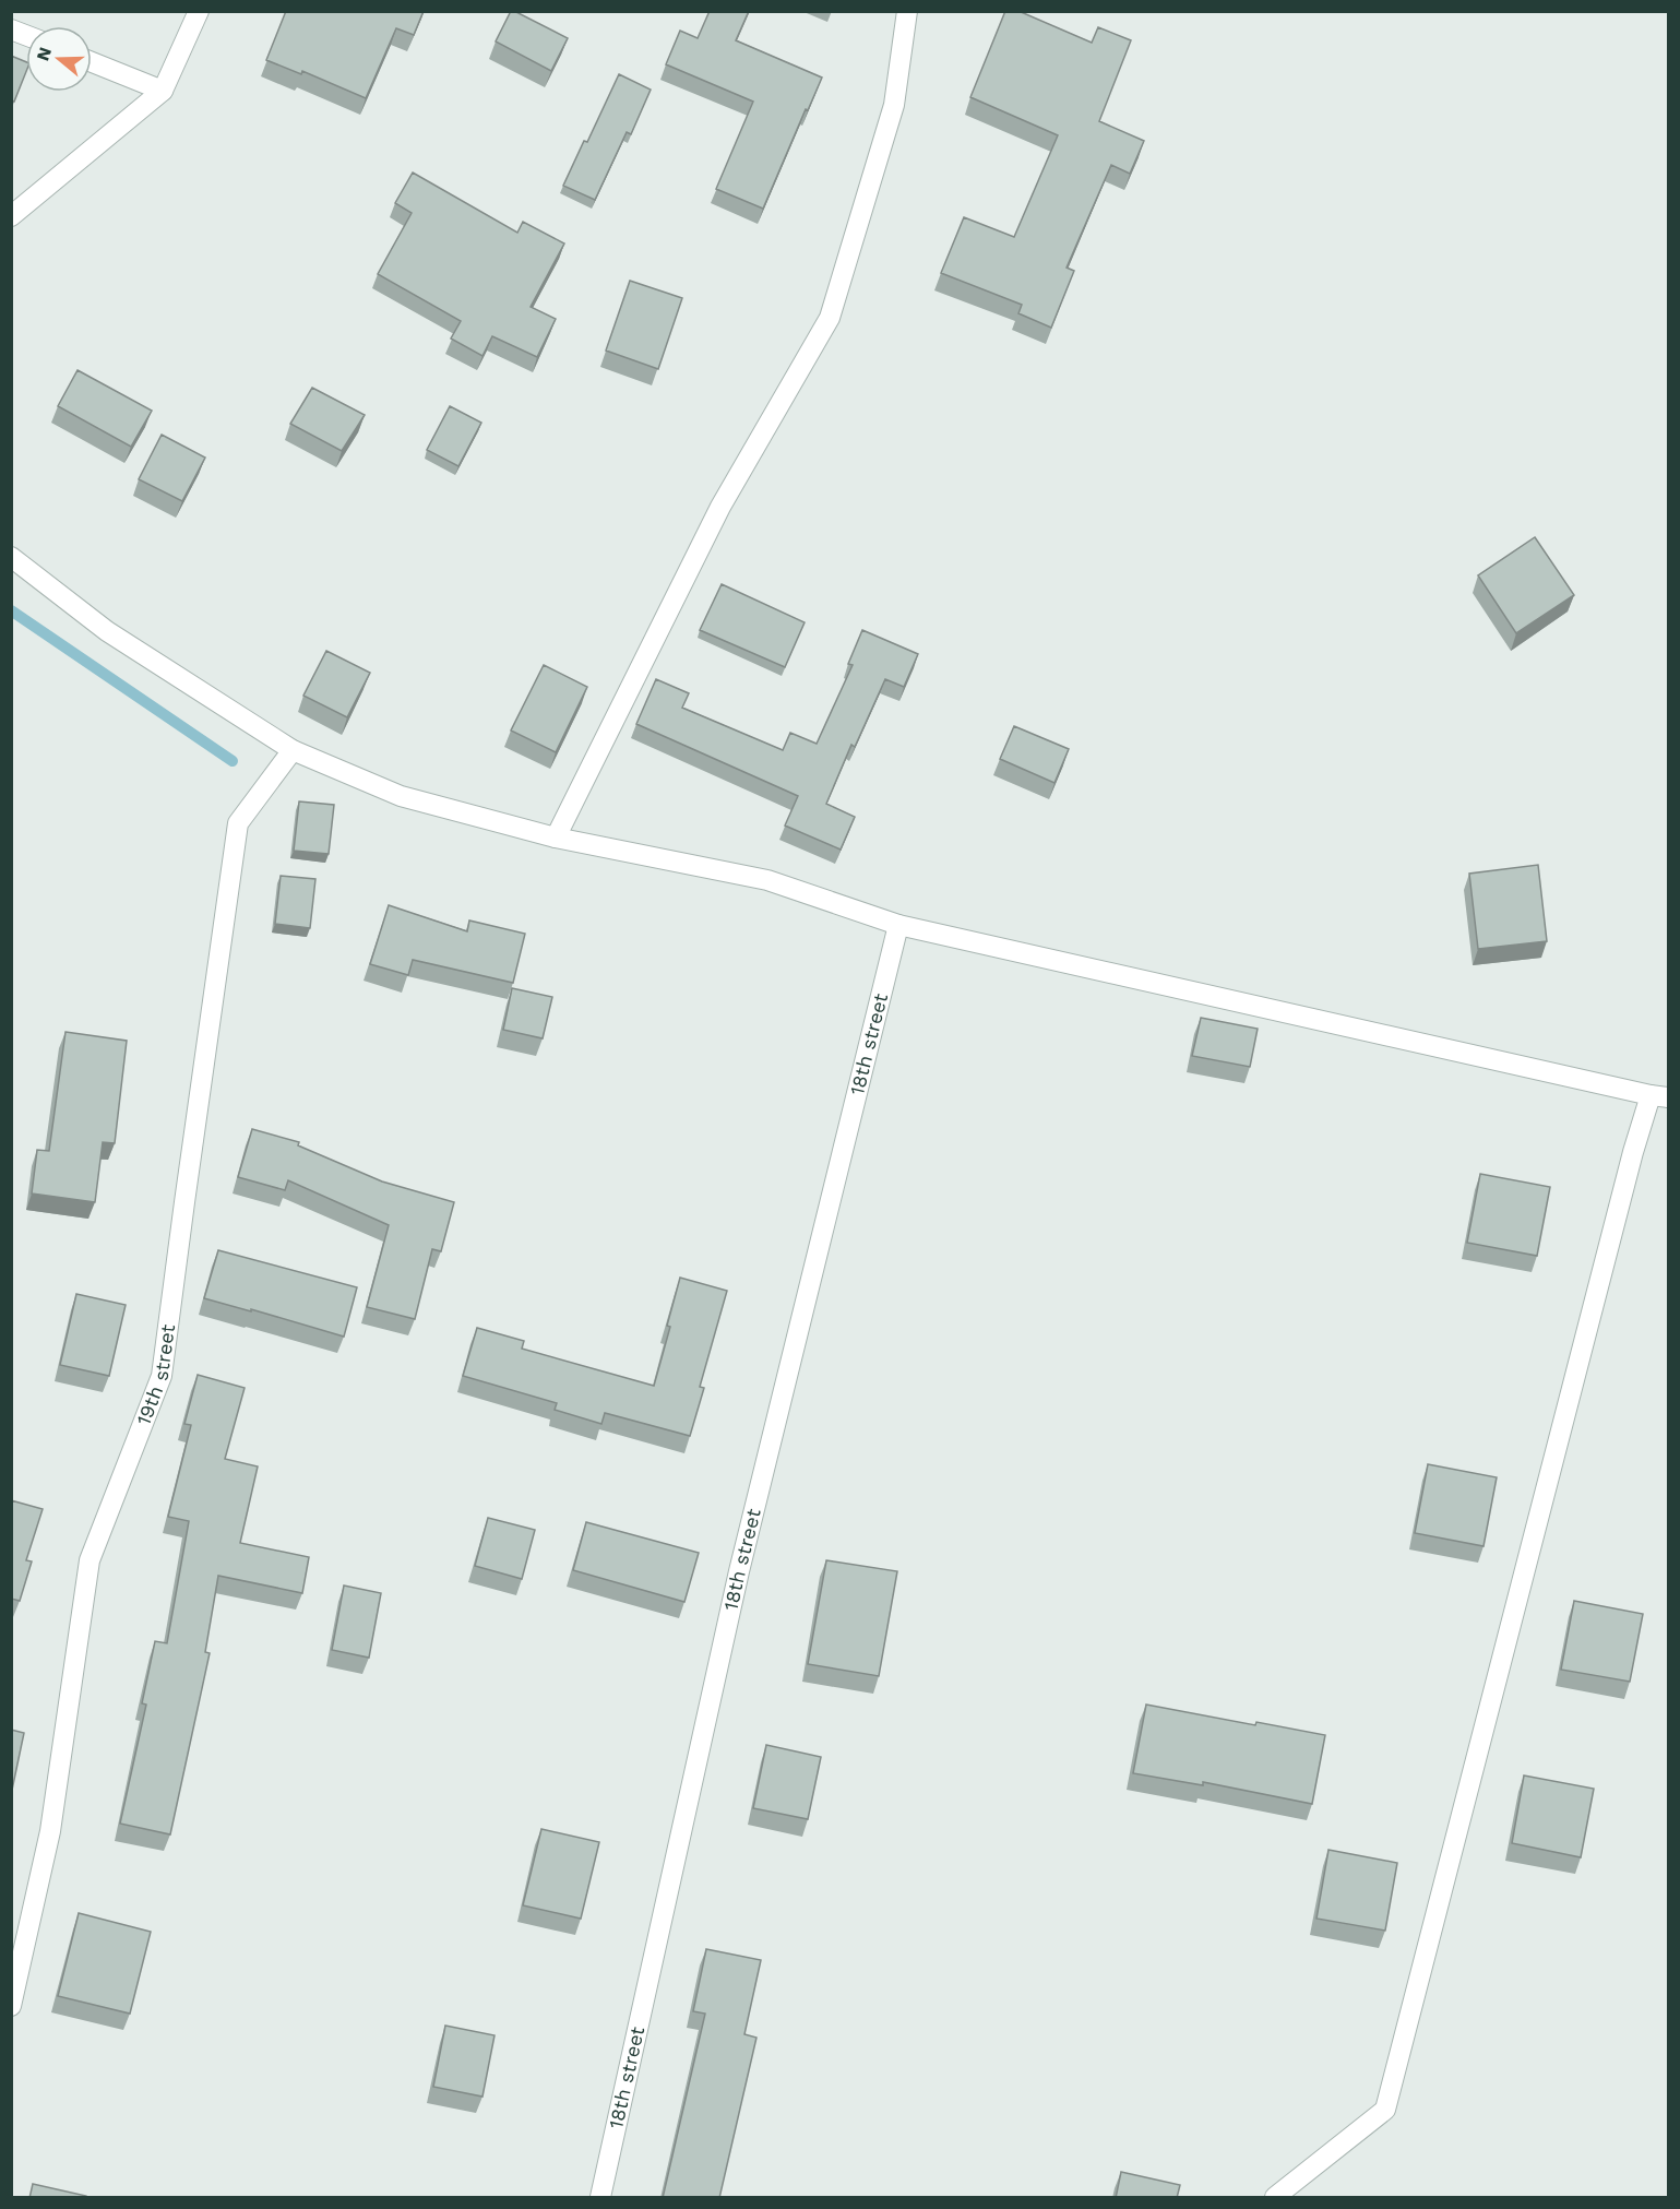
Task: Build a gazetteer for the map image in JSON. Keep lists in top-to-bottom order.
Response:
{
  "streets": {
    "street": ["18th street", "19th street"]
  },
  "north": "left"
}
